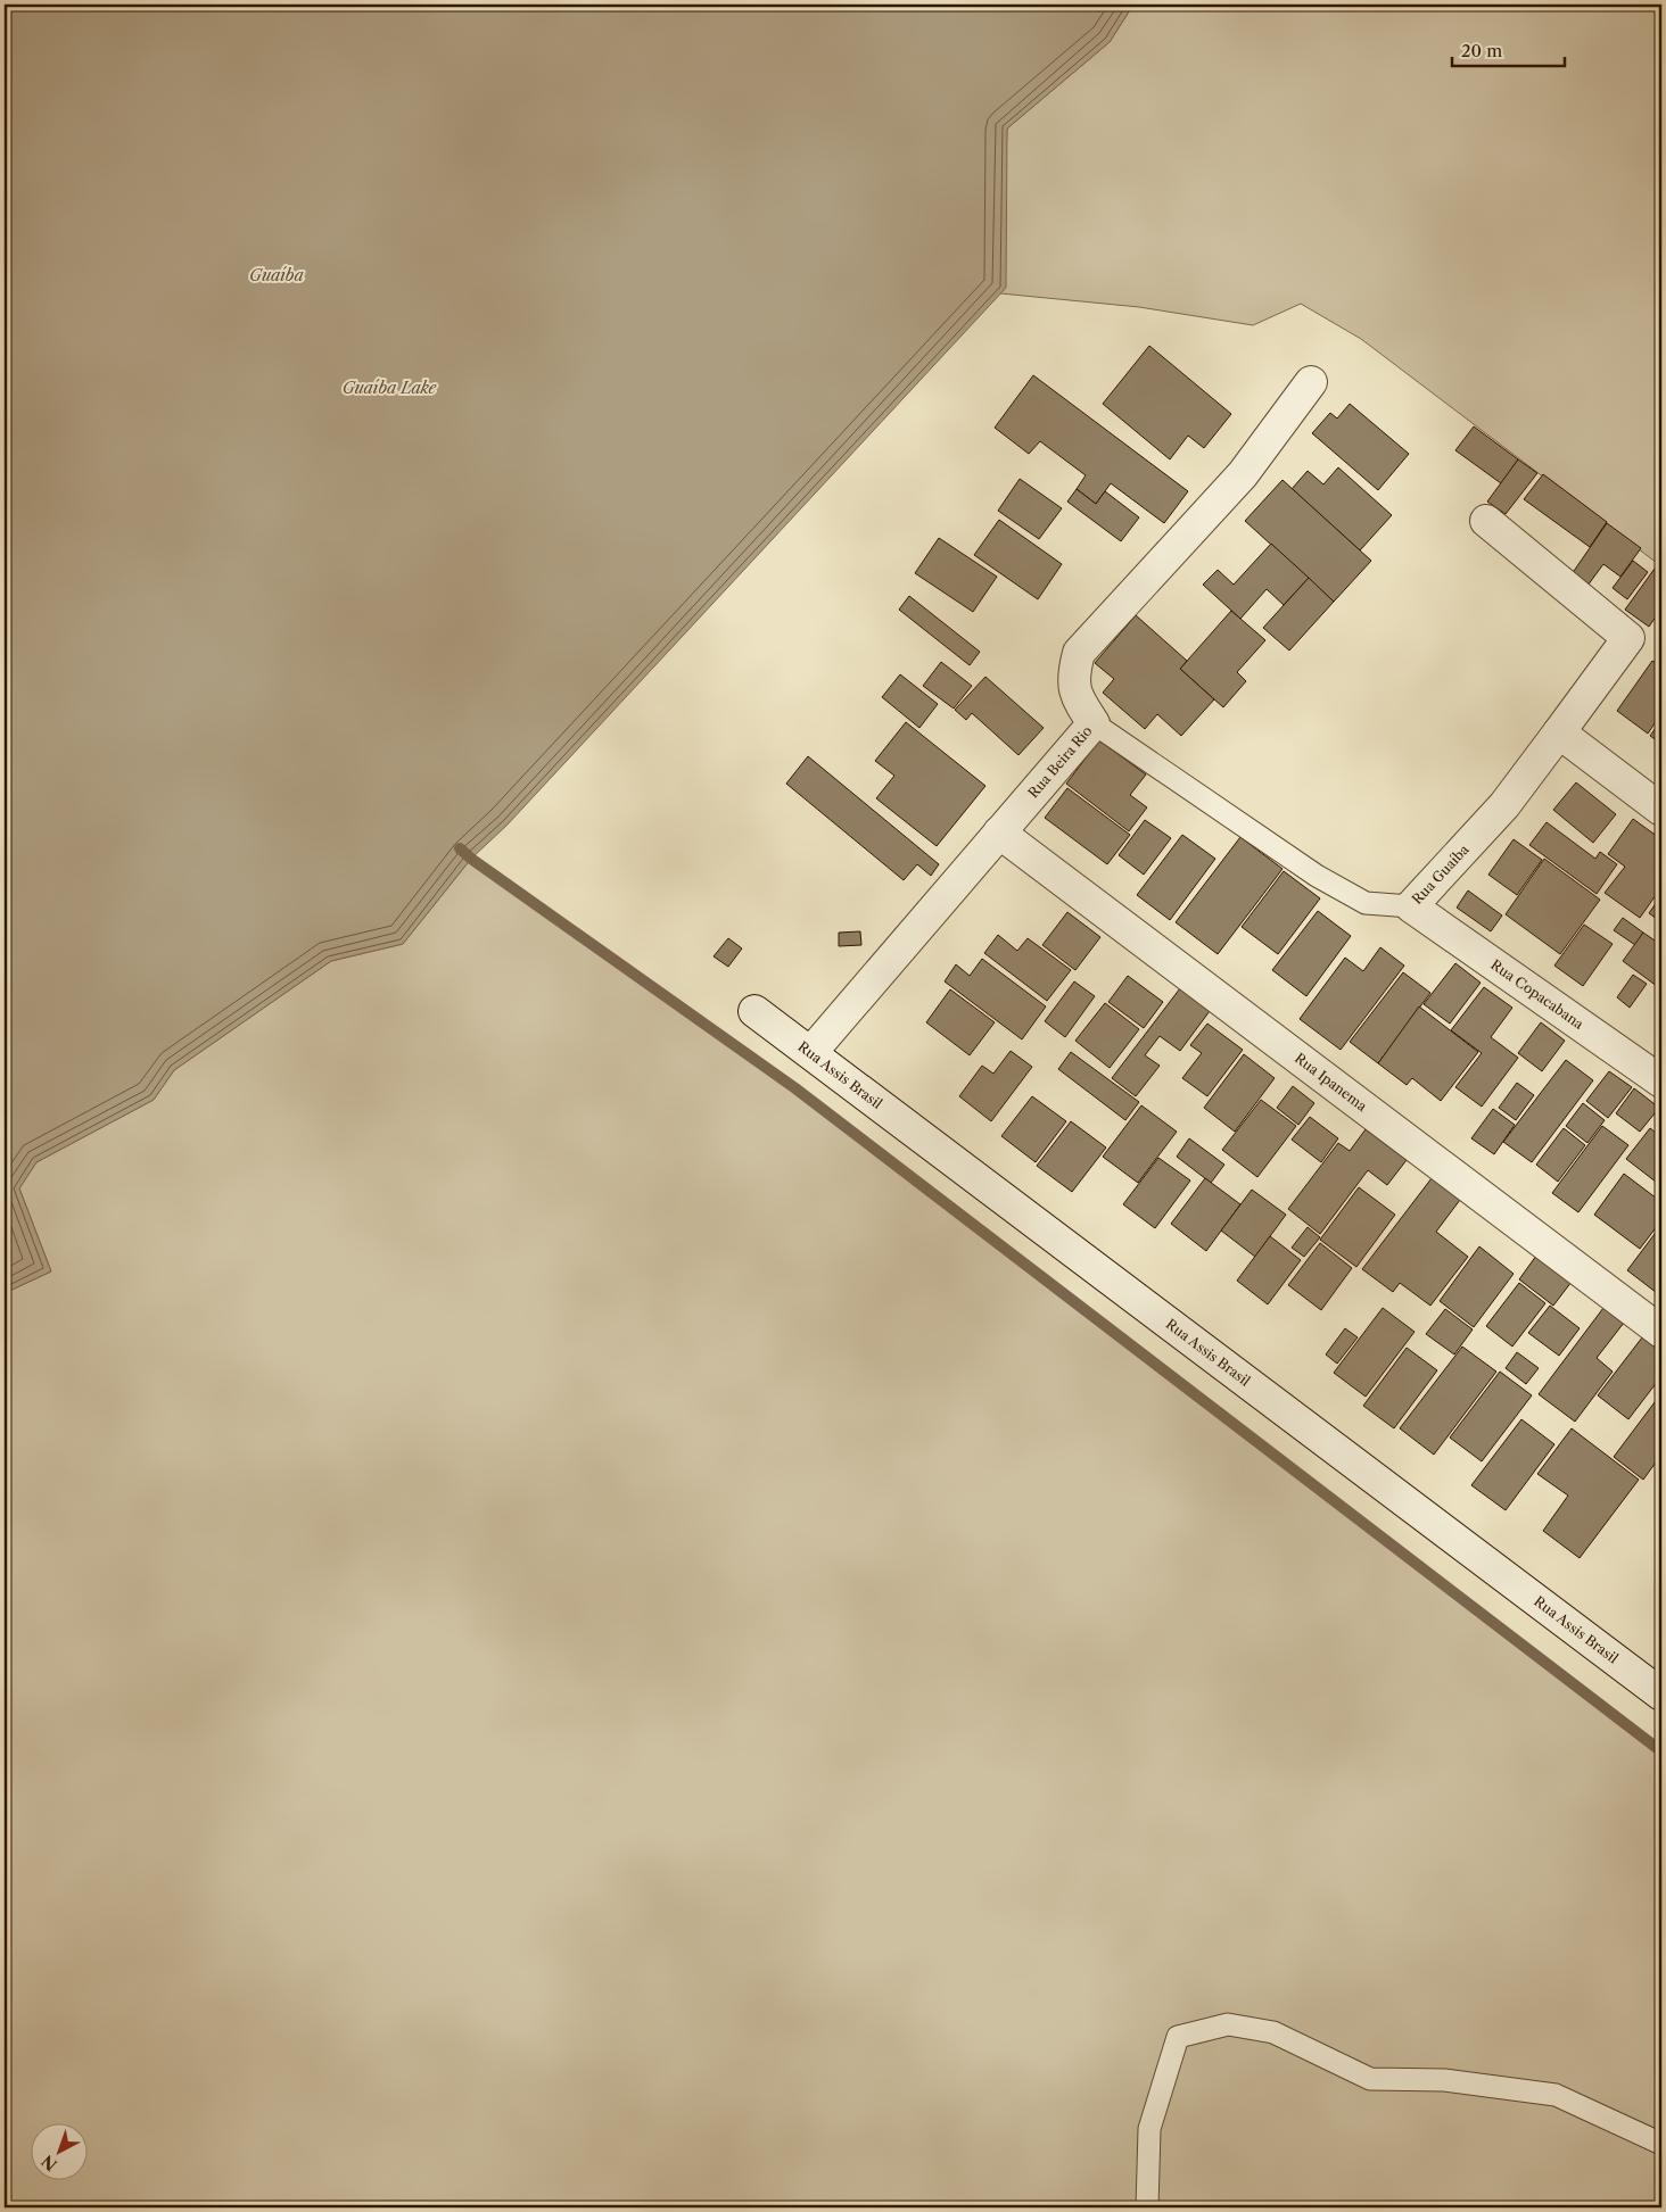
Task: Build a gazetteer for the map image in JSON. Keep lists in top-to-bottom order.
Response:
{
  "streets": {
    "street": [
      "Rua Beira Rio",
      "Rua Guaíba",
      "Rua Copacabana",
      "Rua Assis Brasil",
      "Rua Ipanema"
    ]
  },
  "crossings": [
    ["Rua Beira Rio", "Rua Guaíba"],
    ["Rua Beira Rio", "Rua Assis Brasil"],
    ["Rua Beira Rio", "Rua Ipanema"],
    ["Rua Guaíba", "Rua Copacabana"]
  ],
  "water": ["Guaíba", "Guaíba Lake"],
  "scale_bar": "20 m",
  "north": "bottom left"
}
